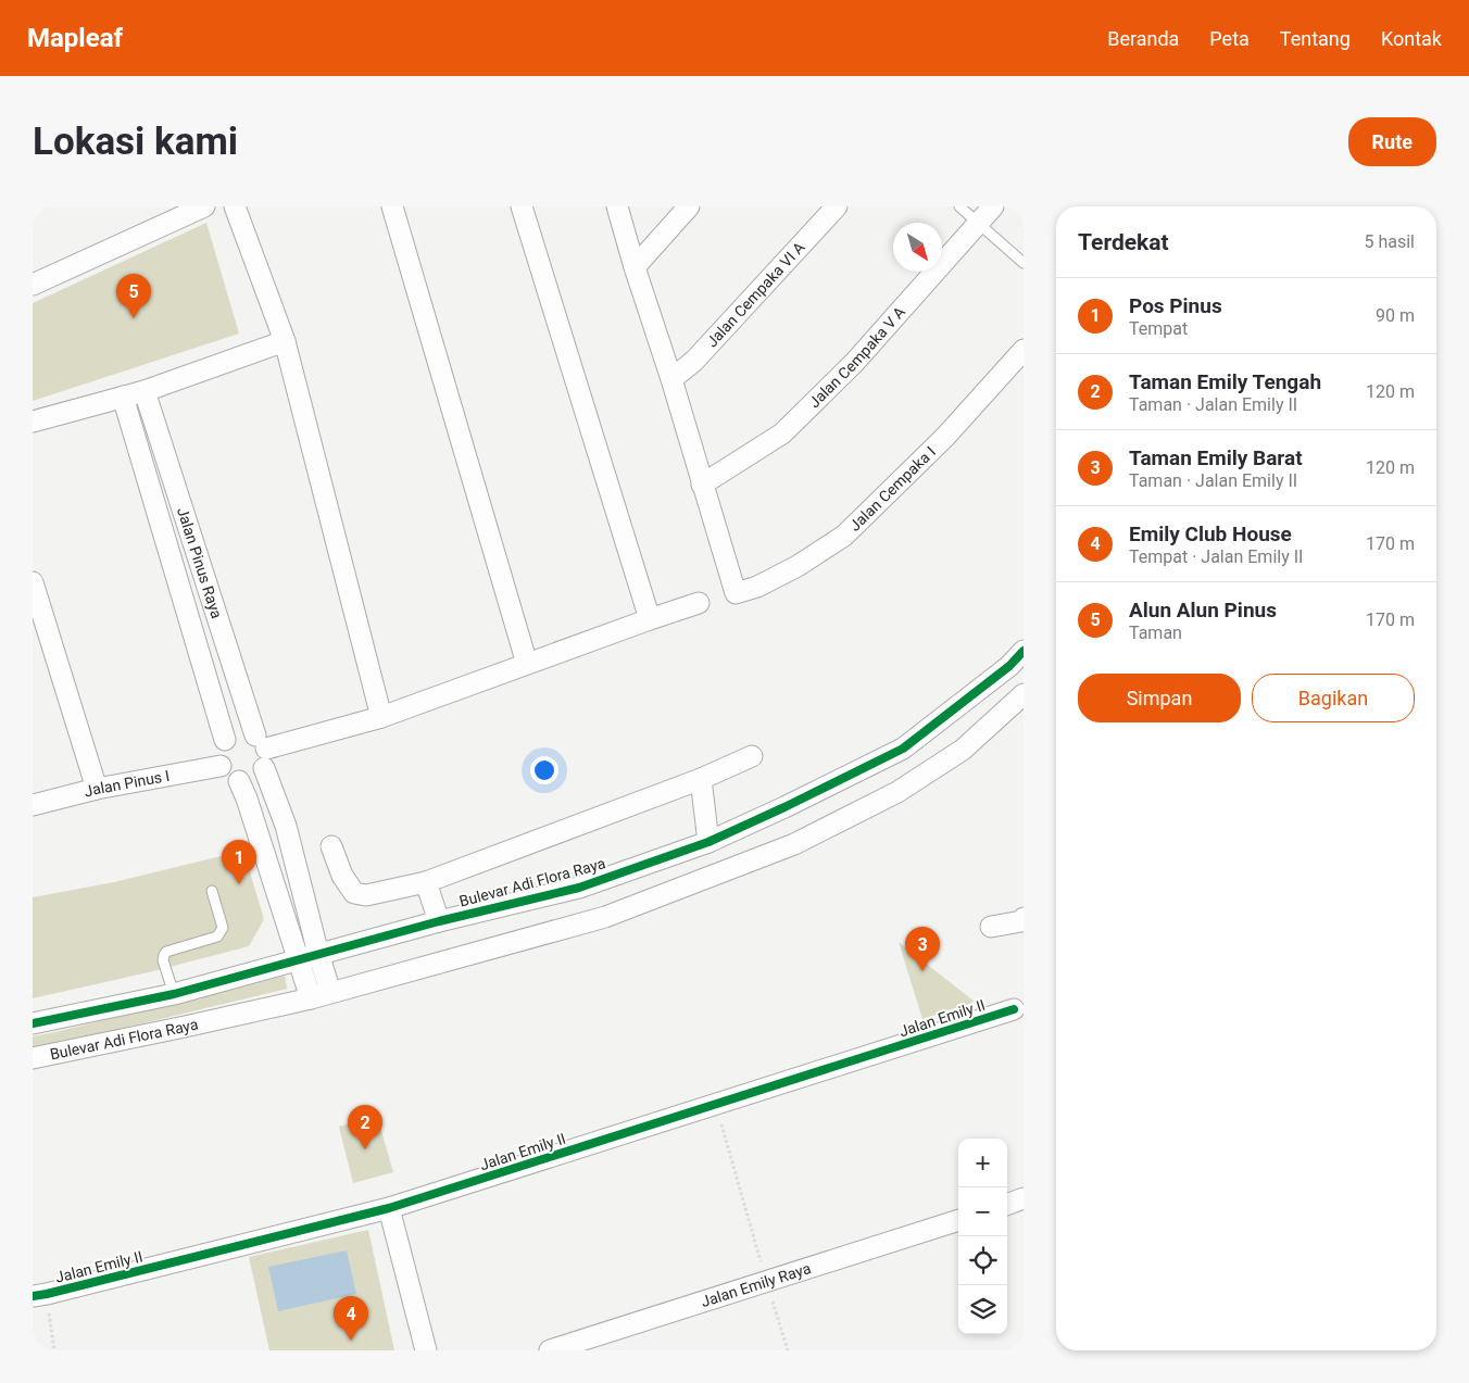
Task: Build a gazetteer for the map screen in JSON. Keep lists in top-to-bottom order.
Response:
{
  "streets": {
    "street": [
      "Jalan Cempaka VI A",
      "Jalan Cempaka V A",
      "Jalan Cempaka I",
      "Jalan Pinus Raya",
      "Jalan Pinus I",
      "Bulevar Adi Flora Raya",
      "Jalan Emily II",
      "Jalan Emily Raya"
    ]
  },
  "crossings": [
    ["Jalan Cempaka V A", "Jalan Cempaka I"],
    ["Jalan Pinus Raya", "Jalan Pinus I"],
    ["Jalan Pinus Raya", "Bulevar Adi Flora Raya"]
  ],
  "north": "bottom right",
  "page": {
    "header": "Mapleaf",
    "nav": [
      "Beranda",
      "Peta",
      "Tentang",
      "Kontak"
    ],
    "buttons": [
      "Rute",
      ["Simpan", "Bagikan"]
    ],
    "title": "Lokasi kami",
    "heading": ["Terdekat", "5 hasil"],
    "pins": [
      "5",
      "1",
      "3",
      "2",
      "4"
    ],
    "list": [
      {
        "mark": "1",
        "name": "Pos Pinus",
        "note": "Tempat",
        "value": "90 m"
      },
      {
        "mark": "2",
        "name": "Taman Emily Tengah",
        "note": "Taman · Jalan Emily II",
        "value": "120 m"
      },
      {
        "mark": "3",
        "name": "Taman Emily Barat",
        "note": "Taman · Jalan Emily II",
        "value": "120 m"
      },
      {
        "mark": "4",
        "name": "Emily Club House",
        "note": "Tempat · Jalan Emily II",
        "value": "170 m"
      },
      {
        "mark": "5",
        "name": "Alun Alun Pinus",
        "note": "Taman",
        "value": "170 m"
      }
    ],
    "map_buttons": ["+", "−"]
  }
}
